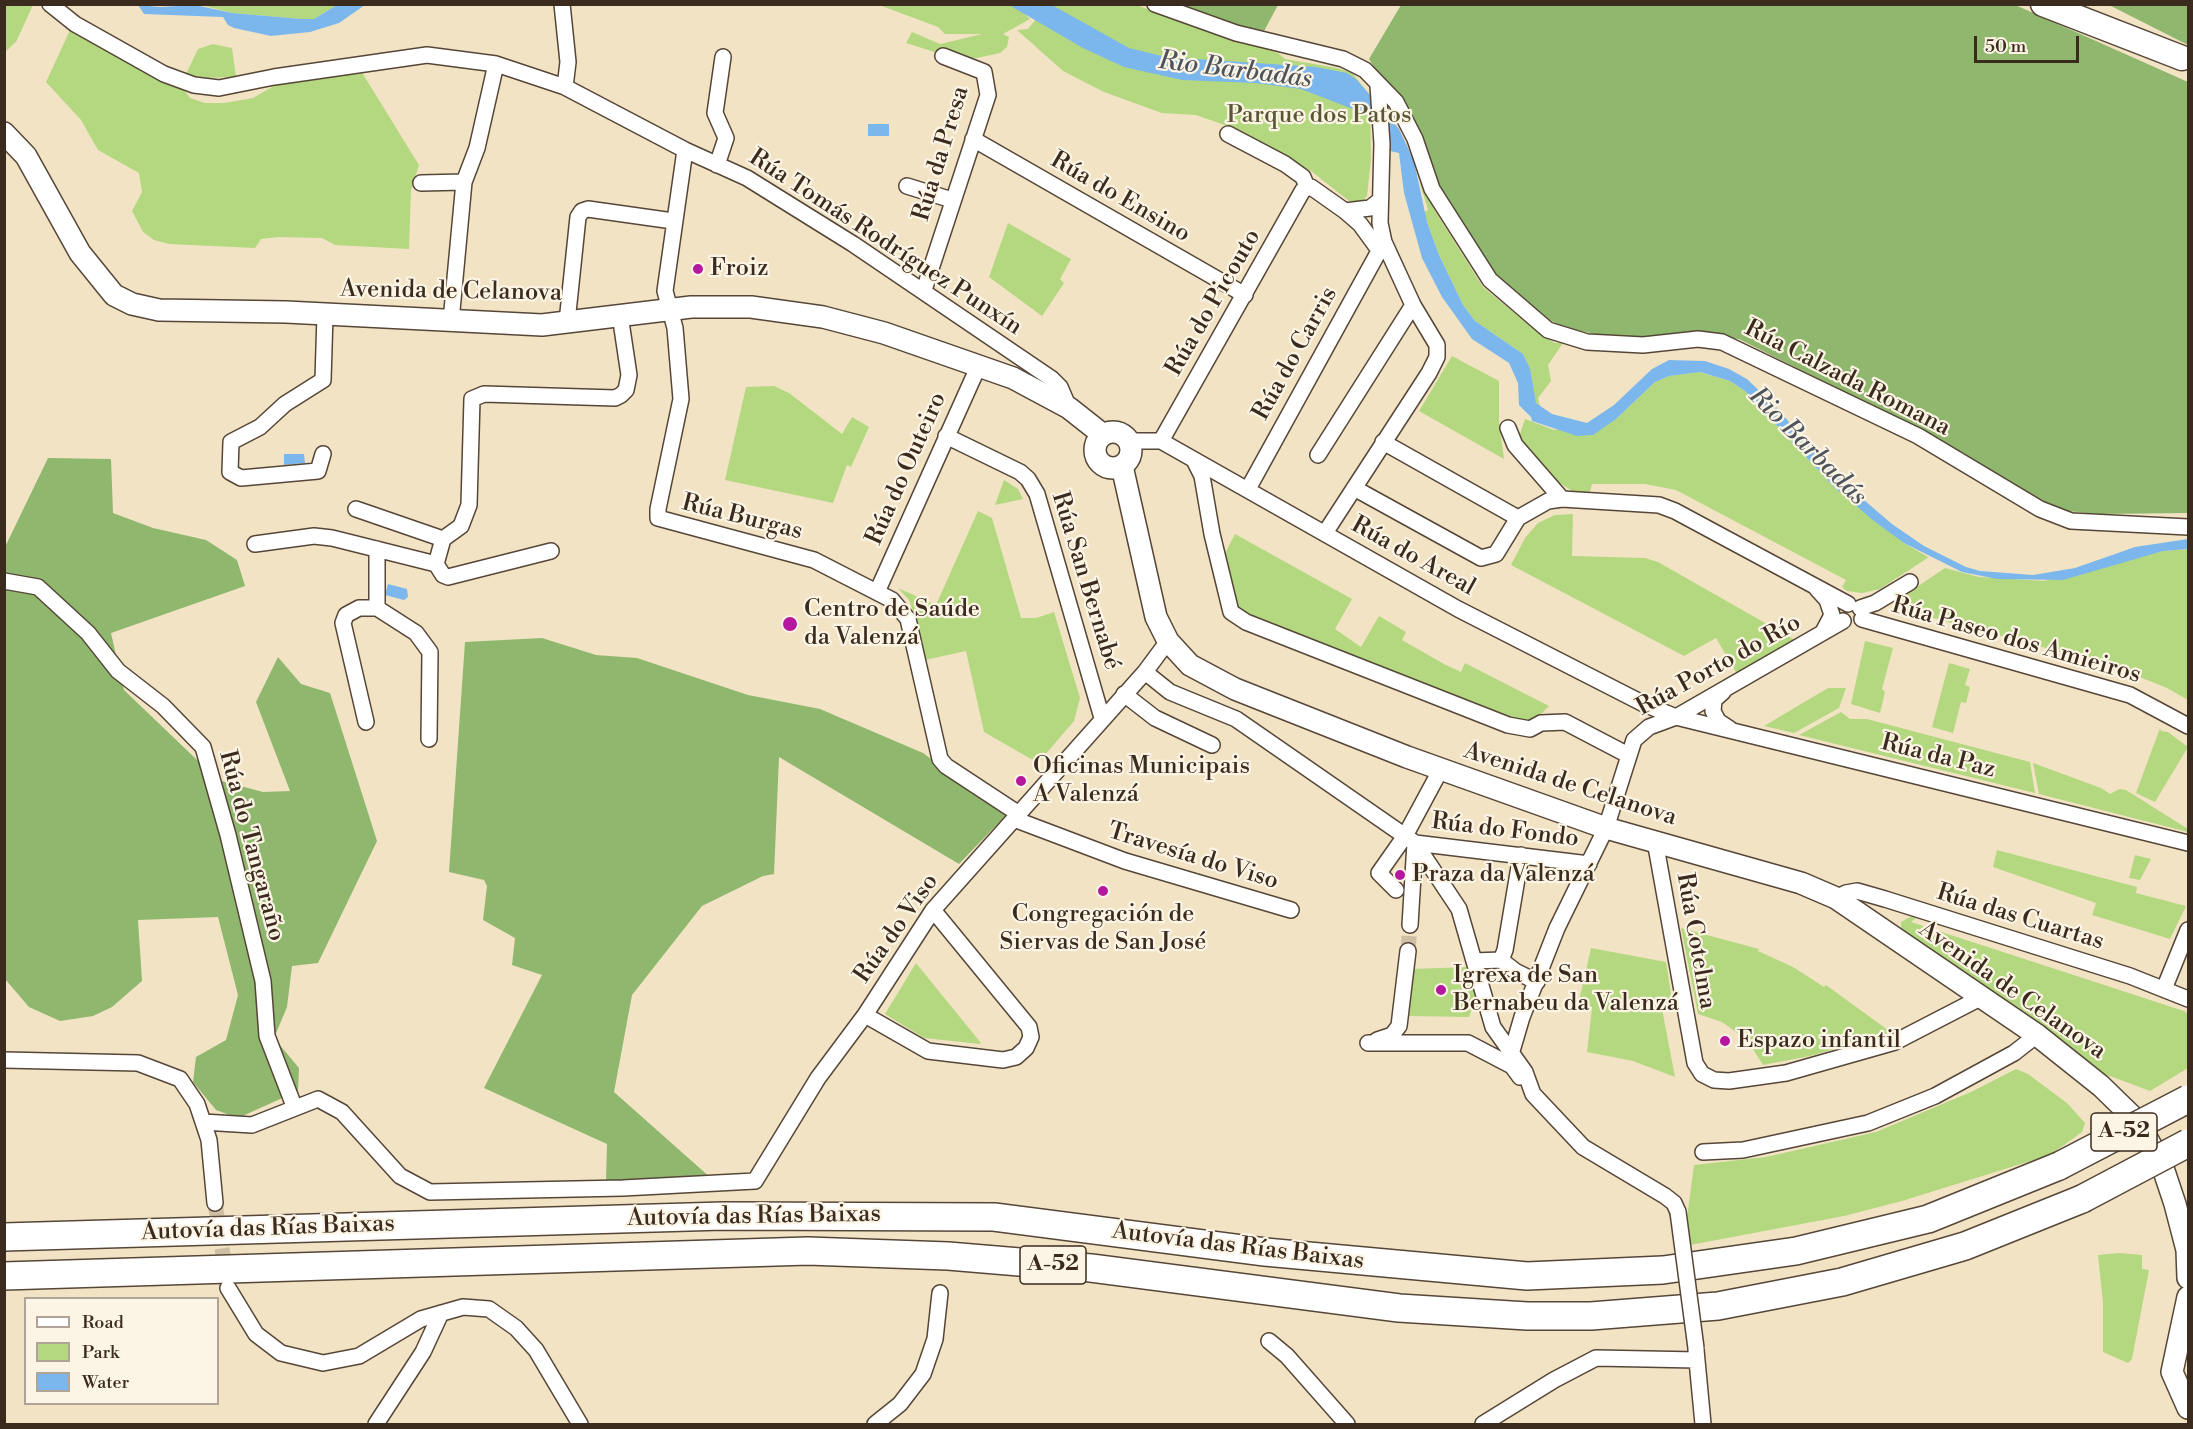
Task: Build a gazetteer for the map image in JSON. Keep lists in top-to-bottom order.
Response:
{
  "streets": {
    "highway": ["A-52", "Autovía das Rías Baixas"],
    "street": [
      "Rúa da Presa",
      "Rúa do Ensino",
      "Rúa Tomás Rodríguez Punxín",
      "Avenida de Celanova",
      "Rúa do Picouto",
      "Rúa do Carris",
      "Rúa Calzada Romana",
      "Rúa do Outeiro",
      "Rúa Burgas",
      "Rúa do Areal",
      "Rúa San Bernabé",
      "Rúa Paseo dos Amieiros",
      "Rúa Porto do Río",
      "Rúa da Paz",
      "Rúa do Fondo",
      "Rúa do Tangaraño",
      "Travesía do Viso",
      "Rúa das Cuartas",
      "Rúa do Viso",
      "Rúa Cotelma"
    ]
  },
  "crossings": [
    ["Rúa da Presa", "Rúa do Ensino"],
    ["Rúa da Presa", "Rúa Tomás Rodríguez Punxín"],
    ["Rúa do Ensino", "Rúa do Picouto"],
    ["Rúa Tomás Rodríguez Punxín", "Avenida de Celanova"],
    ["Avenida de Celanova", "Rúa do Outeiro"],
    ["Avenida de Celanova", "Rúa Burgas"],
    ["Avenida de Celanova", "Rúa do Areal"],
    ["Avenida de Celanova", "Rúa Porto do Río"],
    ["Avenida de Celanova", "Rúa das Cuartas"],
    ["Avenida de Celanova", "Rúa do Viso"],
    ["Avenida de Celanova", "Rúa Cotelma"],
    ["Rúa do Picouto", "Rúa do Areal"],
    ["Rúa do Carris", "Rúa do Areal"],
    ["Rúa do Outeiro", "Rúa Burgas"],
    ["Rúa do Outeiro", "Rúa San Bernabé"],
    ["Rúa do Outeiro", "Travesía do Viso"],
    ["Rúa Burgas", "Travesía do Viso"],
    ["Rúa do Areal", "Rúa Porto do Río"],
    ["Rúa do Areal", "Rúa da Paz"],
    ["Rúa San Bernabé", "Rúa do Viso"],
    ["Rúa Paseo dos Amieiros", "Rúa Porto do Río"],
    ["Rúa Porto do Río", "Rúa da Paz"],
    ["Rúa Porto do Río", "Rúa do Fondo"],
    ["Rúa do Tangaraño", "Rúa do Viso"],
    ["Travesía do Viso", "Rúa do Viso"]
  ],
  "water": ["Rio Barbadás"],
  "parks": ["Parque dos Patos"],
  "places": [
    "Froiz",
    "Centro de Saúde da Valenzá",
    "Oficinas Municipais A Valenzá",
    "Praza da Valenzá",
    "Congregación de Siervas de San José",
    "Igrexa de San Bernabeu da Valenzá",
    "Espazo infantil"
  ],
  "legend": ["Road", "Park", "Water"],
  "scale_bar": "50 m"
}
